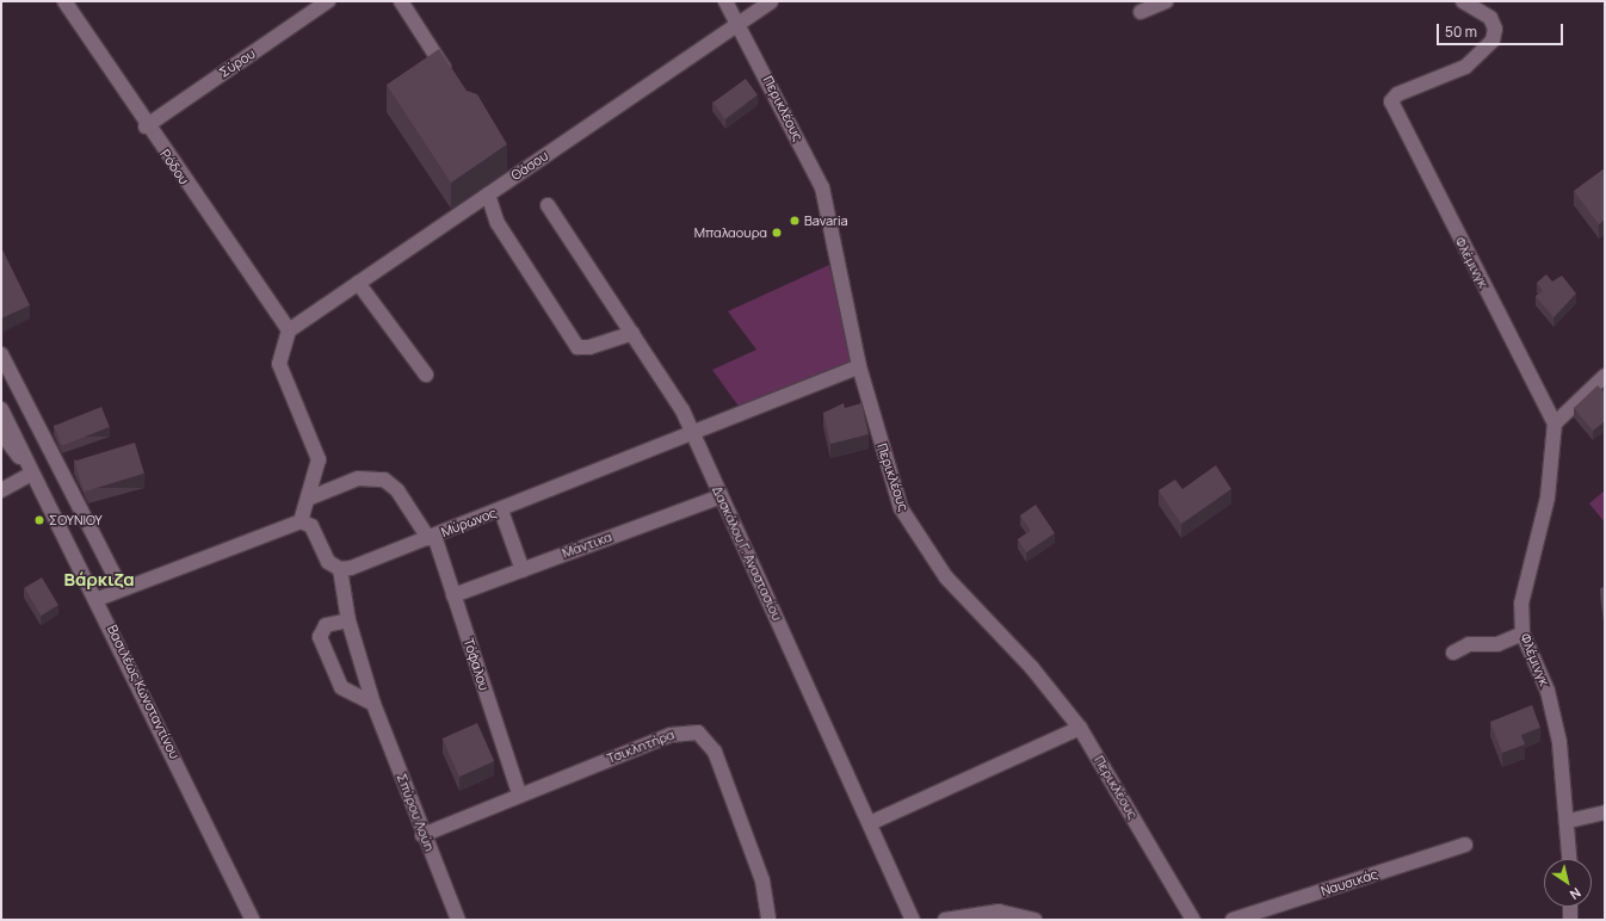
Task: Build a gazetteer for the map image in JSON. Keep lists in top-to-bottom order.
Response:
{
  "streets": {
    "street": [
      "Σύρου",
      "Περικλέους",
      "Θάσου",
      "Ρόδου",
      "Φλέμινγκ",
      "Μύρωνος",
      "Μάντικα",
      "Δασκάλου Γ. Αναστασίου",
      "Τόφαλου",
      "Βασιλέως Κωνσταντίνου",
      "Τσικλητήρα",
      "Σπύρου Λούη",
      "Ναυσικάς"
    ]
  },
  "crossings": [
    ["Σύρου", "Ρόδου"],
    ["Περικλέους", "Θάσου"],
    ["Περικλέους", "Μύρωνος"],
    ["Θάσου", "Ρόδου"],
    ["Μύρωνος", "Δασκάλου Γ. Αναστασίου"],
    ["Μύρωνος", "Τόφαλου"],
    ["Μύρωνος", "Σπύρου Λούη"],
    ["Μάντικα", "Δασκάλου Γ. Αναστασίου"],
    ["Μάντικα", "Τόφαλου"],
    ["Τόφαλου", "Τσικλητήρα"],
    ["Τσικλητήρα", "Σπύρου Λούη"]
  ],
  "districts": ["Βάρκιζα"],
  "places": ["Bavaria", "Μπαλαουρα", "ΣΟΥΝΙΟΥ"],
  "scale_bar": "50 m",
  "north": "bottom right"
}
